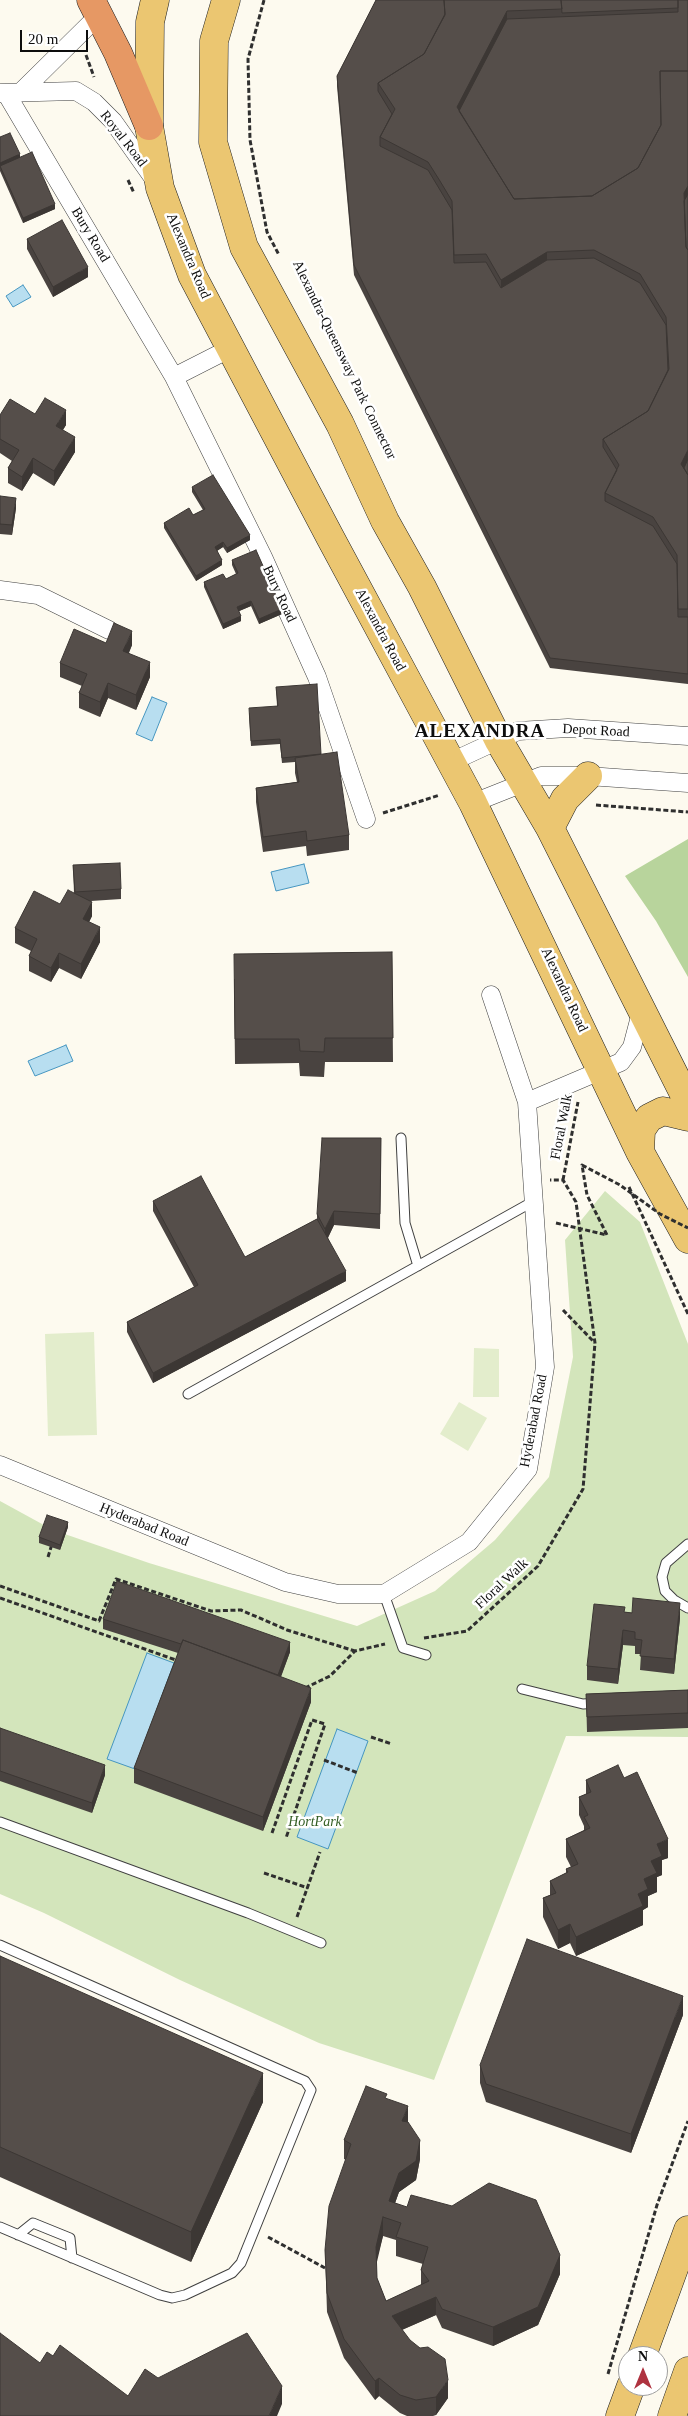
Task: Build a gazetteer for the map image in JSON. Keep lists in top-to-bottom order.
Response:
{
  "streets": {
    "main road": ["Alexandra Road"],
    "street": [
      "Royal Road",
      "Bury Road",
      "Depot Road",
      "Hyderabad Road"
    ],
    "path": ["Alexandra-Queensway Park Connector", "Floral Walk"]
  },
  "crossings": [
    ["Royal Road", "Bury Road"],
    ["Royal Road", "Alexandra Road"],
    ["Alexandra Road", "Depot Road"],
    ["Alexandra Road", "Floral Walk"]
  ],
  "districts": ["ALEXANDRA"],
  "parks": ["HortPark"],
  "scale_bar": "20 m",
  "north": "top"
}
